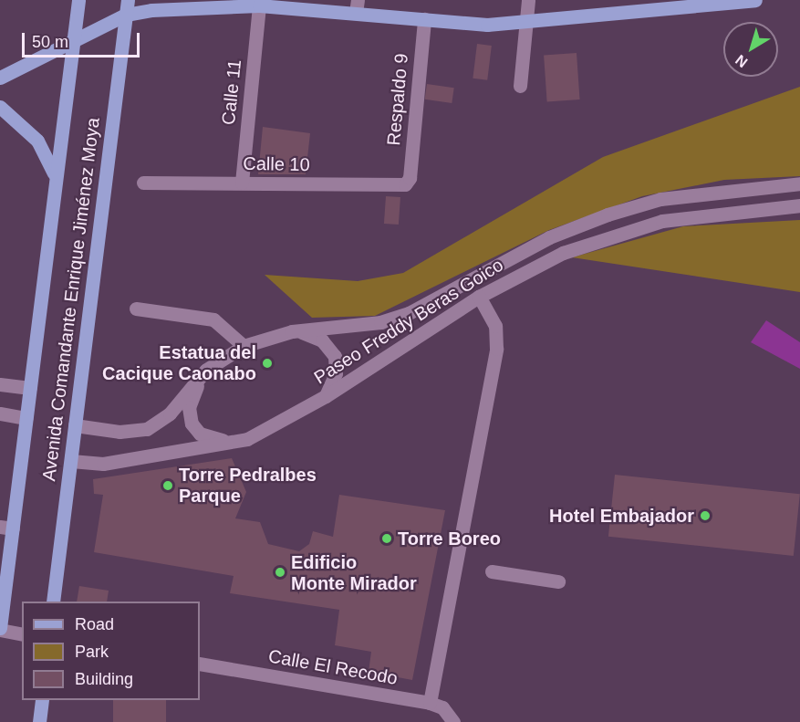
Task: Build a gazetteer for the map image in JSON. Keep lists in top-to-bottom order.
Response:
{
  "streets": {
    "main road": ["Avenida Comandante Enrique Jiménez Moya"],
    "street": [
      "Calle 11",
      "Respaldo 9",
      "Calle 10",
      "Paseo Freddy Beras Goico",
      "Calle El Recodo"
    ]
  },
  "crossings": [
    ["Calle 11", "Calle 10"],
    ["Respaldo 9", "Calle 10"],
    ["Avenida Comandante Enrique Jiménez Moya", "Paseo Freddy Beras Goico"]
  ],
  "places": [
    "Estatua del Cacique Caonabo",
    "Torre Pedralbes Parque",
    "Hotel Embajador",
    "Torre Boreo",
    "Edificio Monte Mirador"
  ],
  "legend": ["Road", "Park", "Building"],
  "scale_bar": "50 m",
  "north": "bottom left"
}
